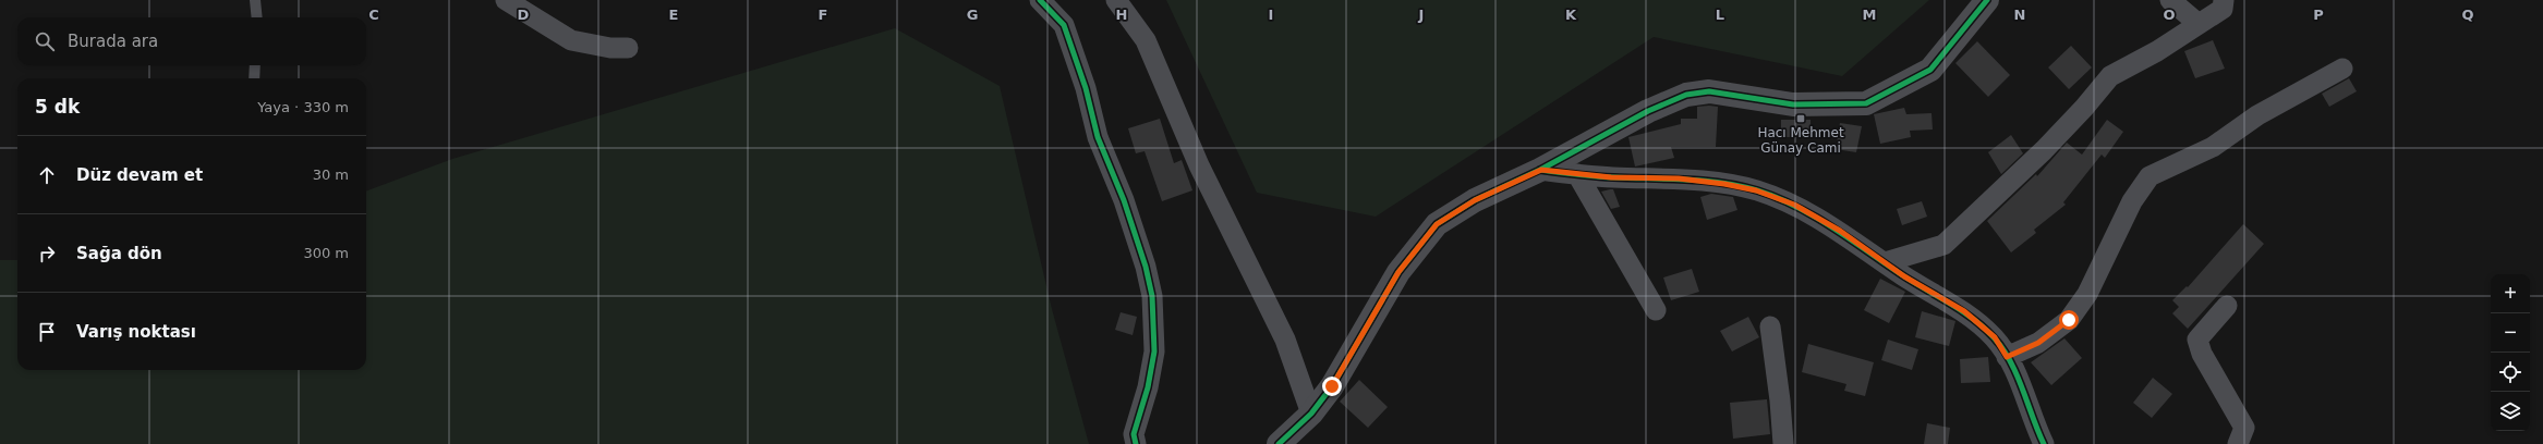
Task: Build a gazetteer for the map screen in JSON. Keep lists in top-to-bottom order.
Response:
{
  "places": {
    "transit": ["Hacı Mehmet Günay Cami"]
  },
  "page": {
    "search": "Burada ara",
    "heading": ["5 dk", "Yaya · 330 m"],
    "list": [
      ["Düz devam et", "30 m"],
      ["Sağa dön", "300 m"],
      "Varış noktası"
    ],
    "map_buttons": ["+", "−"]
  },
  "grid": {
    "columns": [
      "C",
      "D",
      "E",
      "F",
      "G",
      "H",
      "I",
      "J",
      "K",
      "L",
      "M",
      "N",
      "O",
      "P",
      "Q"
    ]
  }
}
